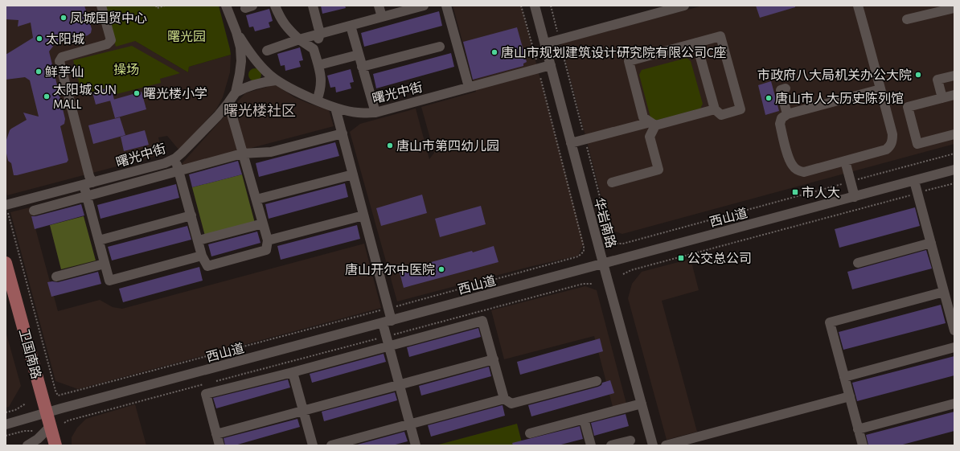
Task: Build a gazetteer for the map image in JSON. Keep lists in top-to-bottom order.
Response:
{
  "streets": {
    "main road": ["卫国南路"],
    "street": ["曙光中街", "西山道", "华岩南路"]
  },
  "crossings": [
    ["曙光中街", "华岩南路"],
    ["西山道", "华岩南路"],
    ["西山道", "卫国南路"]
  ],
  "districts": ["曙光楼社区"],
  "parks": ["曙光园", "操场"],
  "places": {
    "other": [
      "凤城国贸中心",
      "太阳城",
      "唐山市规划建筑设计研究院有限公司C座",
      "鲜芋仙",
      "市政府八大局机关办公大院",
      "曙光楼小学",
      "太阳城 SUN MALL",
      "唐山市人大历史陈列馆",
      "唐山市第四幼儿园",
      "唐山开尔中医院"
    ],
    "transit": ["市人大", "公交总公司"]
  }
}
